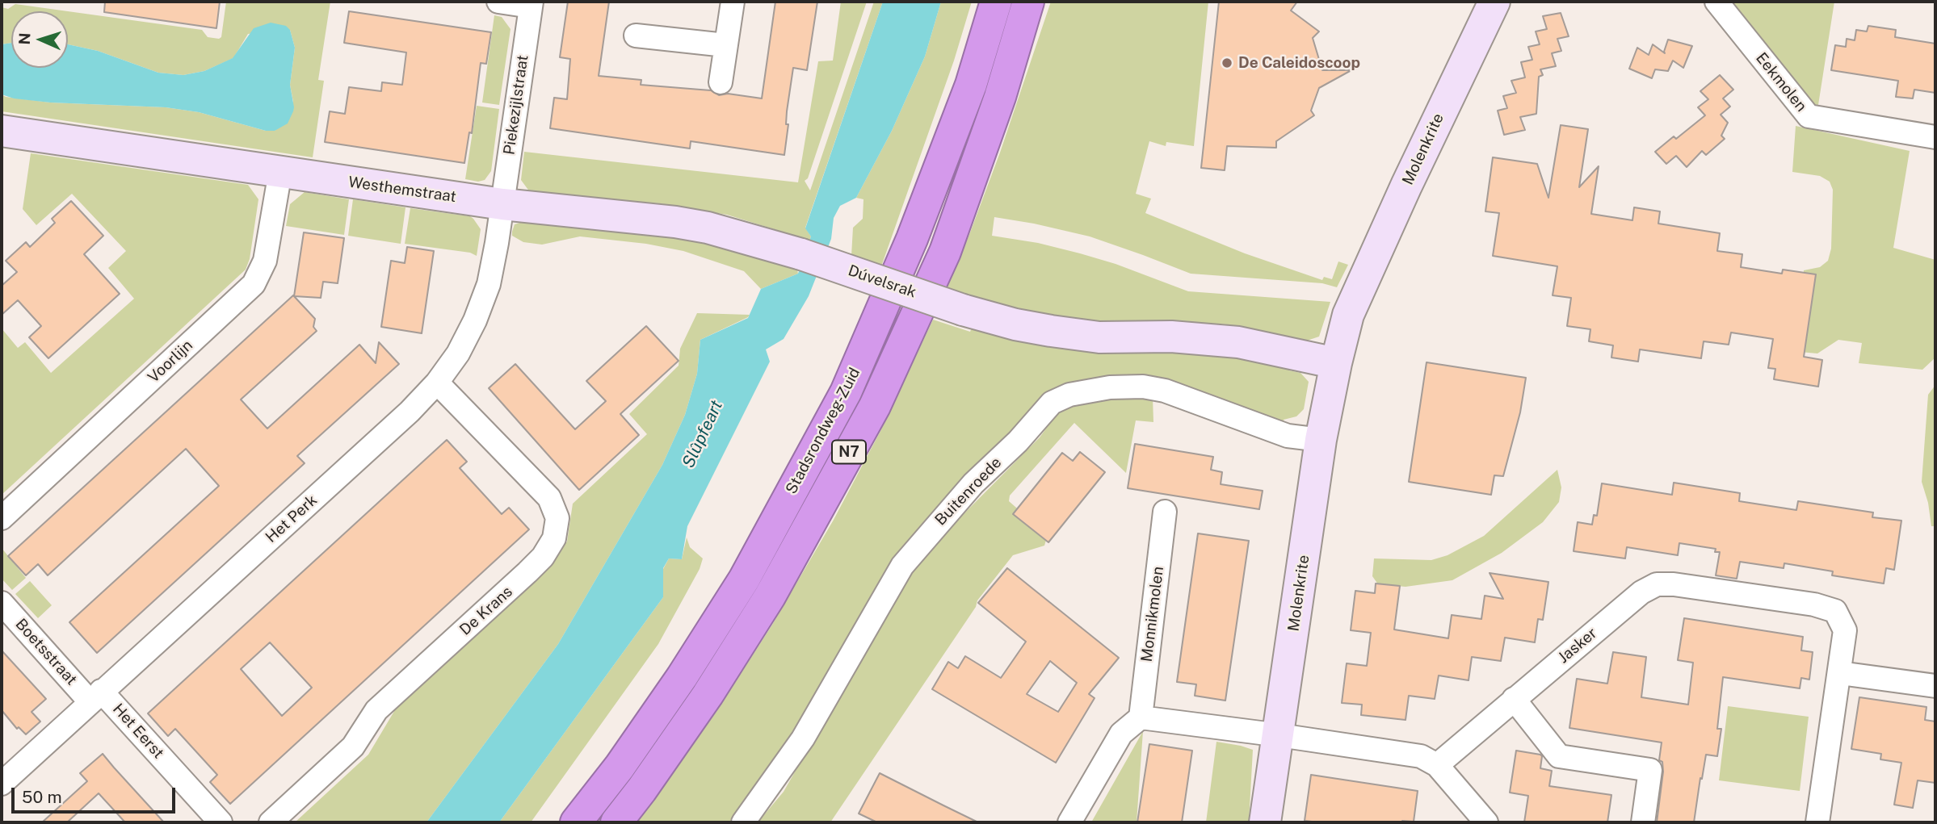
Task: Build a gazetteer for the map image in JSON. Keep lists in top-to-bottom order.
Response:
{
  "streets": {
    "highway": ["Stadsrondweg-Zuid", "N7"],
    "street": [
      "Eekmolen",
      "Piekezijlstraat",
      "Molenkrite",
      "Westhemstraat",
      "Dúvelsrak",
      "Voorlijn",
      "Buitenroede",
      "Het Perk",
      "De Krans",
      "Monnikmolen",
      "Jasker",
      "Boetsstraat",
      "Het Eerst"
    ]
  },
  "crossings": [
    ["Piekezijlstraat", "Westhemstraat"],
    ["Piekezijlstraat", "Het Perk"],
    ["Molenkrite", "Dúvelsrak"],
    ["Molenkrite", "Buitenroede"],
    ["Westhemstraat", "Dúvelsrak"],
    ["Westhemstraat", "Voorlijn"],
    ["Westhemstraat", "Het Perk"],
    ["Het Perk", "De Krans"],
    ["Het Perk", "Boetsstraat"],
    ["Het Perk", "Het Eerst"],
    ["Boetsstraat", "Het Eerst"]
  ],
  "water": ["Slûpfeart"],
  "places": ["De Caleidoscoop"],
  "scale_bar": "50 m",
  "north": "left"
}
